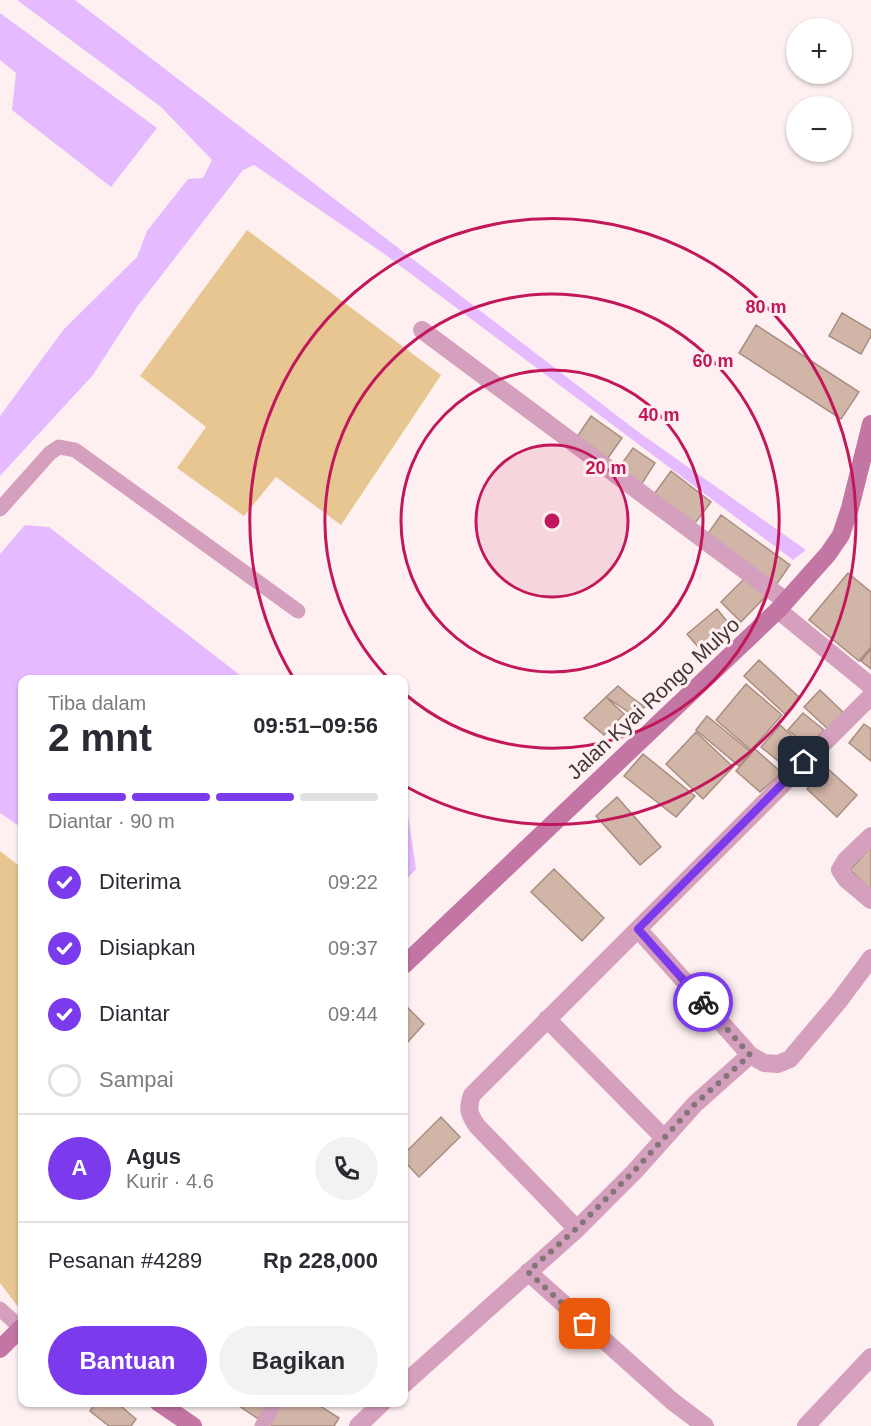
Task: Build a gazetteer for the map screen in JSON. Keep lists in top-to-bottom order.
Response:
{
  "streets": {
    "street": ["Jalan Kyai Rongo Mulyo"]
  },
  "page": {
    "map_buttons": ["+", "−"],
    "heading": ["2 mnt", "Tiba dalam", "09:51–09:56"],
    "panel": [
      "Agus",
      "Kurir · 4.6",
      "Pesanan #4289",
      "Rp 228,000"
    ],
    "bar": "Diantar · 90 m",
    "list": [
      ["Diterima", "09:22"],
      ["Disiapkan", "09:37"],
      ["Diantar", "09:44"],
      "Sampai"
    ],
    "round": "A",
    "buttons": ["Bantuan", "Bagikan"]
  },
  "rings": [
    "80 m",
    "60 m",
    "40 m",
    "20 m"
  ]
}
